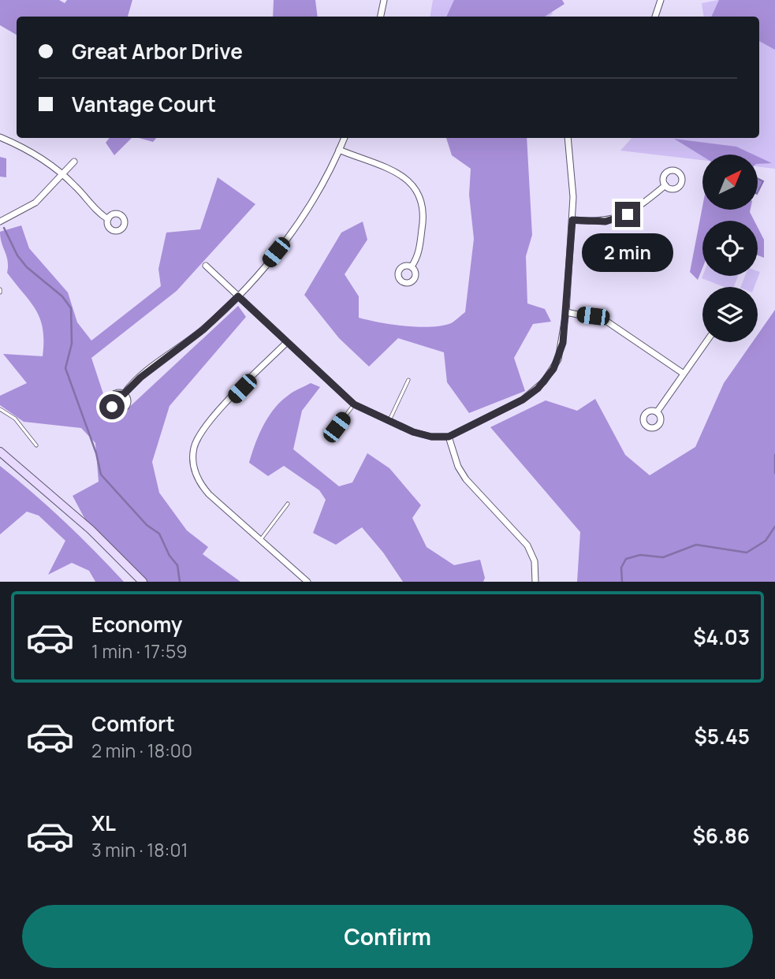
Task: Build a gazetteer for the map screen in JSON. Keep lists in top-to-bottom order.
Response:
{
  "north": "top right",
  "page": {
    "banner": ["Great Arbor Drive", "Vantage Court"],
    "bubble": "2 min",
    "list": [
      {
        "name": "Economy",
        "note": "1 min · 17:59",
        "value": "$4.03"
      },
      {
        "name": "Comfort",
        "note": "2 min · 18:00",
        "value": "$5.45"
      },
      {
        "name": "XL",
        "note": "3 min · 18:01",
        "value": "$6.86"
      }
    ],
    "buttons": "Confirm"
  }
}
